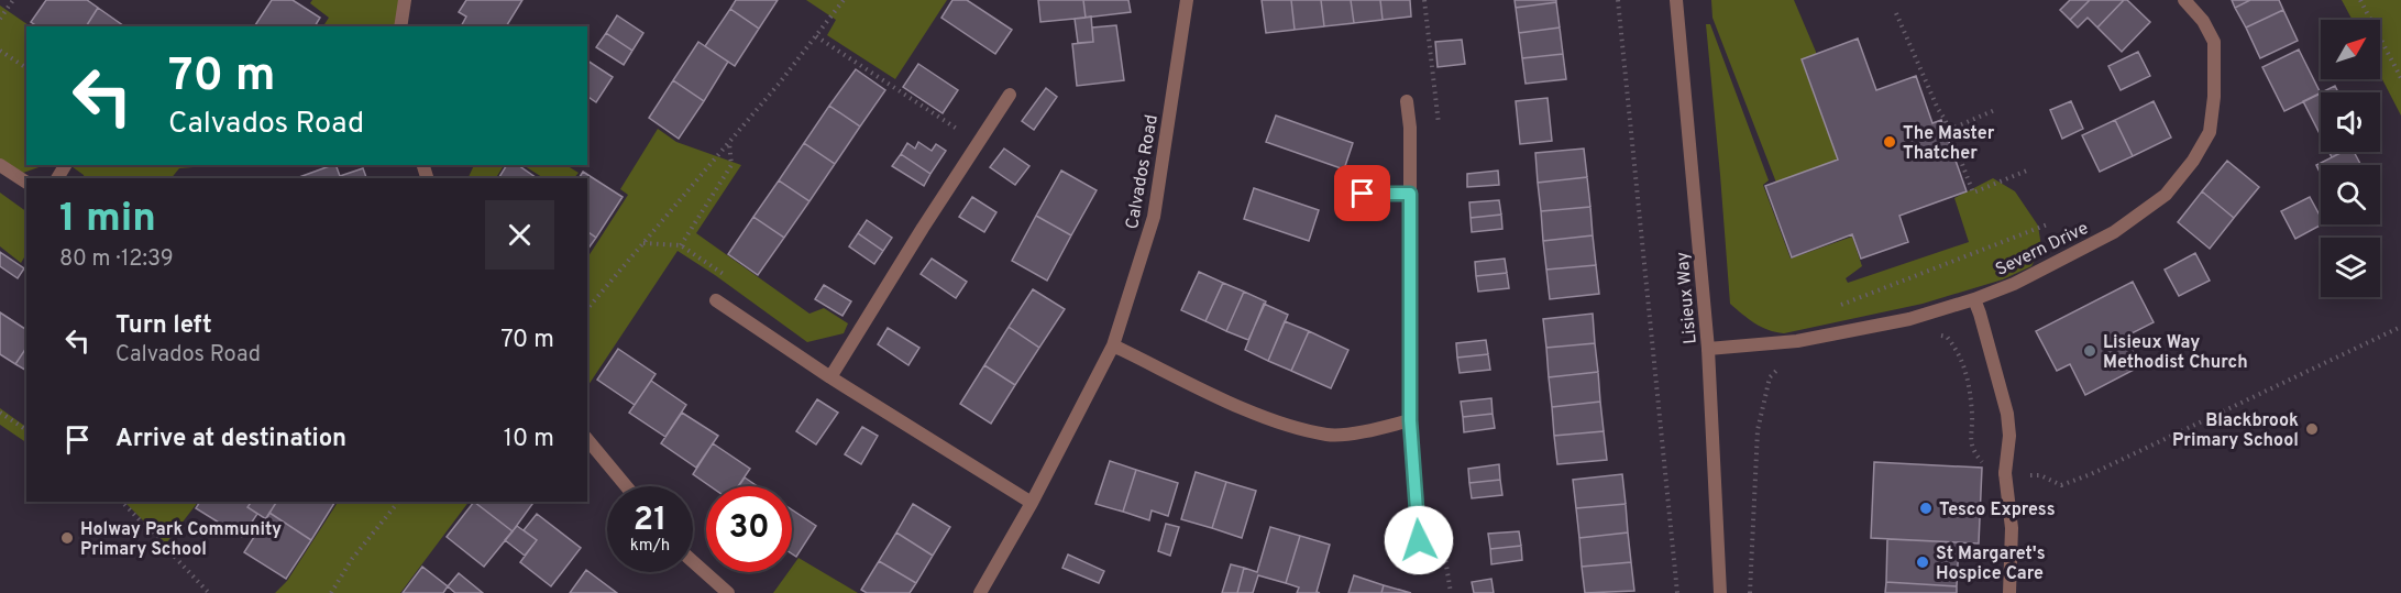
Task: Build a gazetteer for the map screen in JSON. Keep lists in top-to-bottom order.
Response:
{
  "streets": {
    "street": ["Calvados Road", "Severn Drive", "Lisieux Way"]
  },
  "crossings": [
    ["Severn Drive", "Lisieux Way"]
  ],
  "places": [
    "The Master Thatcher",
    "Lisieux Way Methodist Church",
    "Blackbrook Primary School",
    "Tesco Express",
    "Holway Park Community Primary School",
    "St Margaret's Hospice Care"
  ],
  "north": "top right",
  "page": {
    "turn": ["70 m", "Calvados Road"],
    "heading": ["1 min", "80 m · 12:39"],
    "list": [
      {
        "name": "Turn left",
        "note": "Calvados Road",
        "value": "70 m"
      },
      {
        "name": "Arrive at destination",
        "value": "10 m"
      }
    ],
    "speed": "21 km/h",
    "limit": "30"
  }
}
